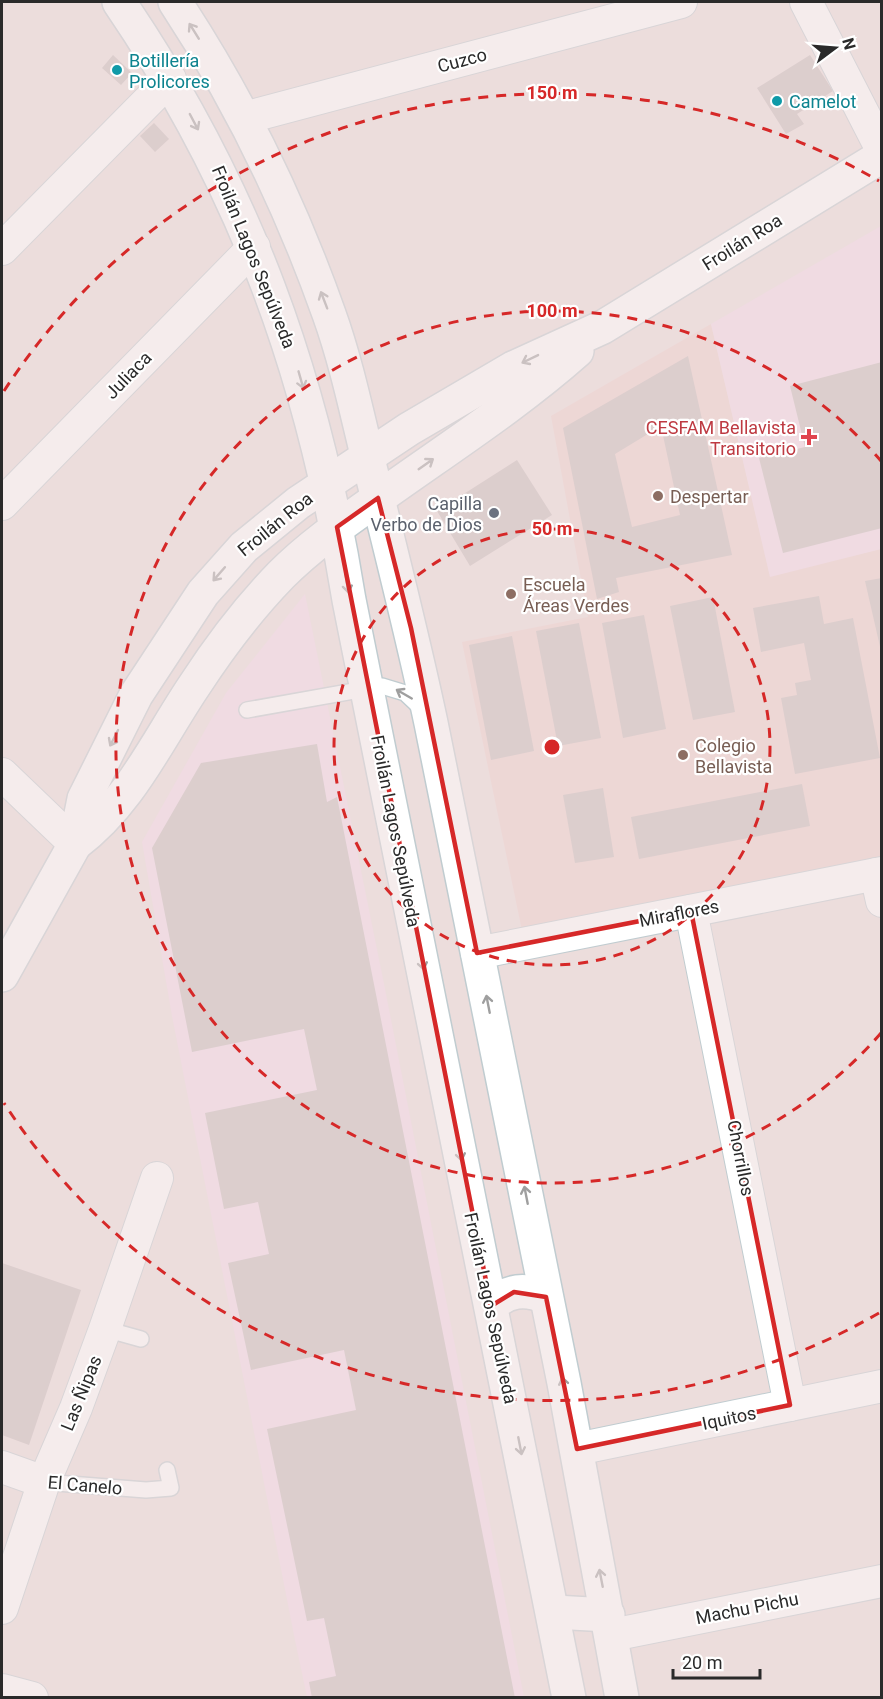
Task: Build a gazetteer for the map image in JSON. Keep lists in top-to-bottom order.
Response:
{
  "streets": {
    "street": [
      "Cuzco",
      "Froilán Roa",
      "Froilán Lagos Sepúlveda",
      "Juliaca",
      "Miraflores",
      "Chorrillos",
      "Las Ñipas",
      "Iquitos",
      "El Canelo",
      "Machu Pichu"
    ]
  },
  "crossings": [
    ["Froilán Roa", "Froilán Lagos Sepúlveda"],
    ["Froilán Lagos Sepúlveda", "Juliaca"],
    ["Miraflores", "Chorrillos"],
    ["Chorrillos", "Iquitos"],
    ["Las Ñipas", "El Canelo"]
  ],
  "places": {
    "other": [
      "Botillería Prolicores",
      "Camelot",
      "Despertar",
      "Capilla Verbo de Dios",
      "Escuela Áreas Verdes",
      "Colegio Bellavista"
    ],
    "health": ["CESFAM Bellavista Transitorio"]
  },
  "scale_bar": "20 m",
  "north": "right",
  "rings": ["150 m", "100 m", "50 m"]
}
